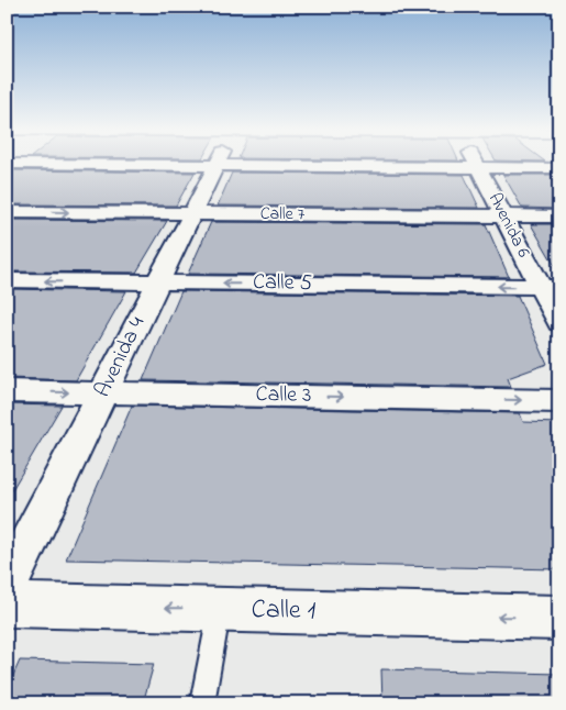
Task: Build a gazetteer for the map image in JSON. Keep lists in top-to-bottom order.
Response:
{
  "streets": {
    "street": [
      "Calle 7",
      "Avenida 6",
      "Calle 5",
      "Avenida 4",
      "Calle 3",
      "Calle 1"
    ]
  },
  "crossings": [
    ["Calle 7", "Avenida 6"],
    ["Calle 7", "Avenida 4"],
    ["Avenida 6", "Calle 5"],
    ["Calle 5", "Avenida 4"],
    ["Avenida 4", "Calle 3"]
  ],
  "one_way": ["Calle 1"]
}
